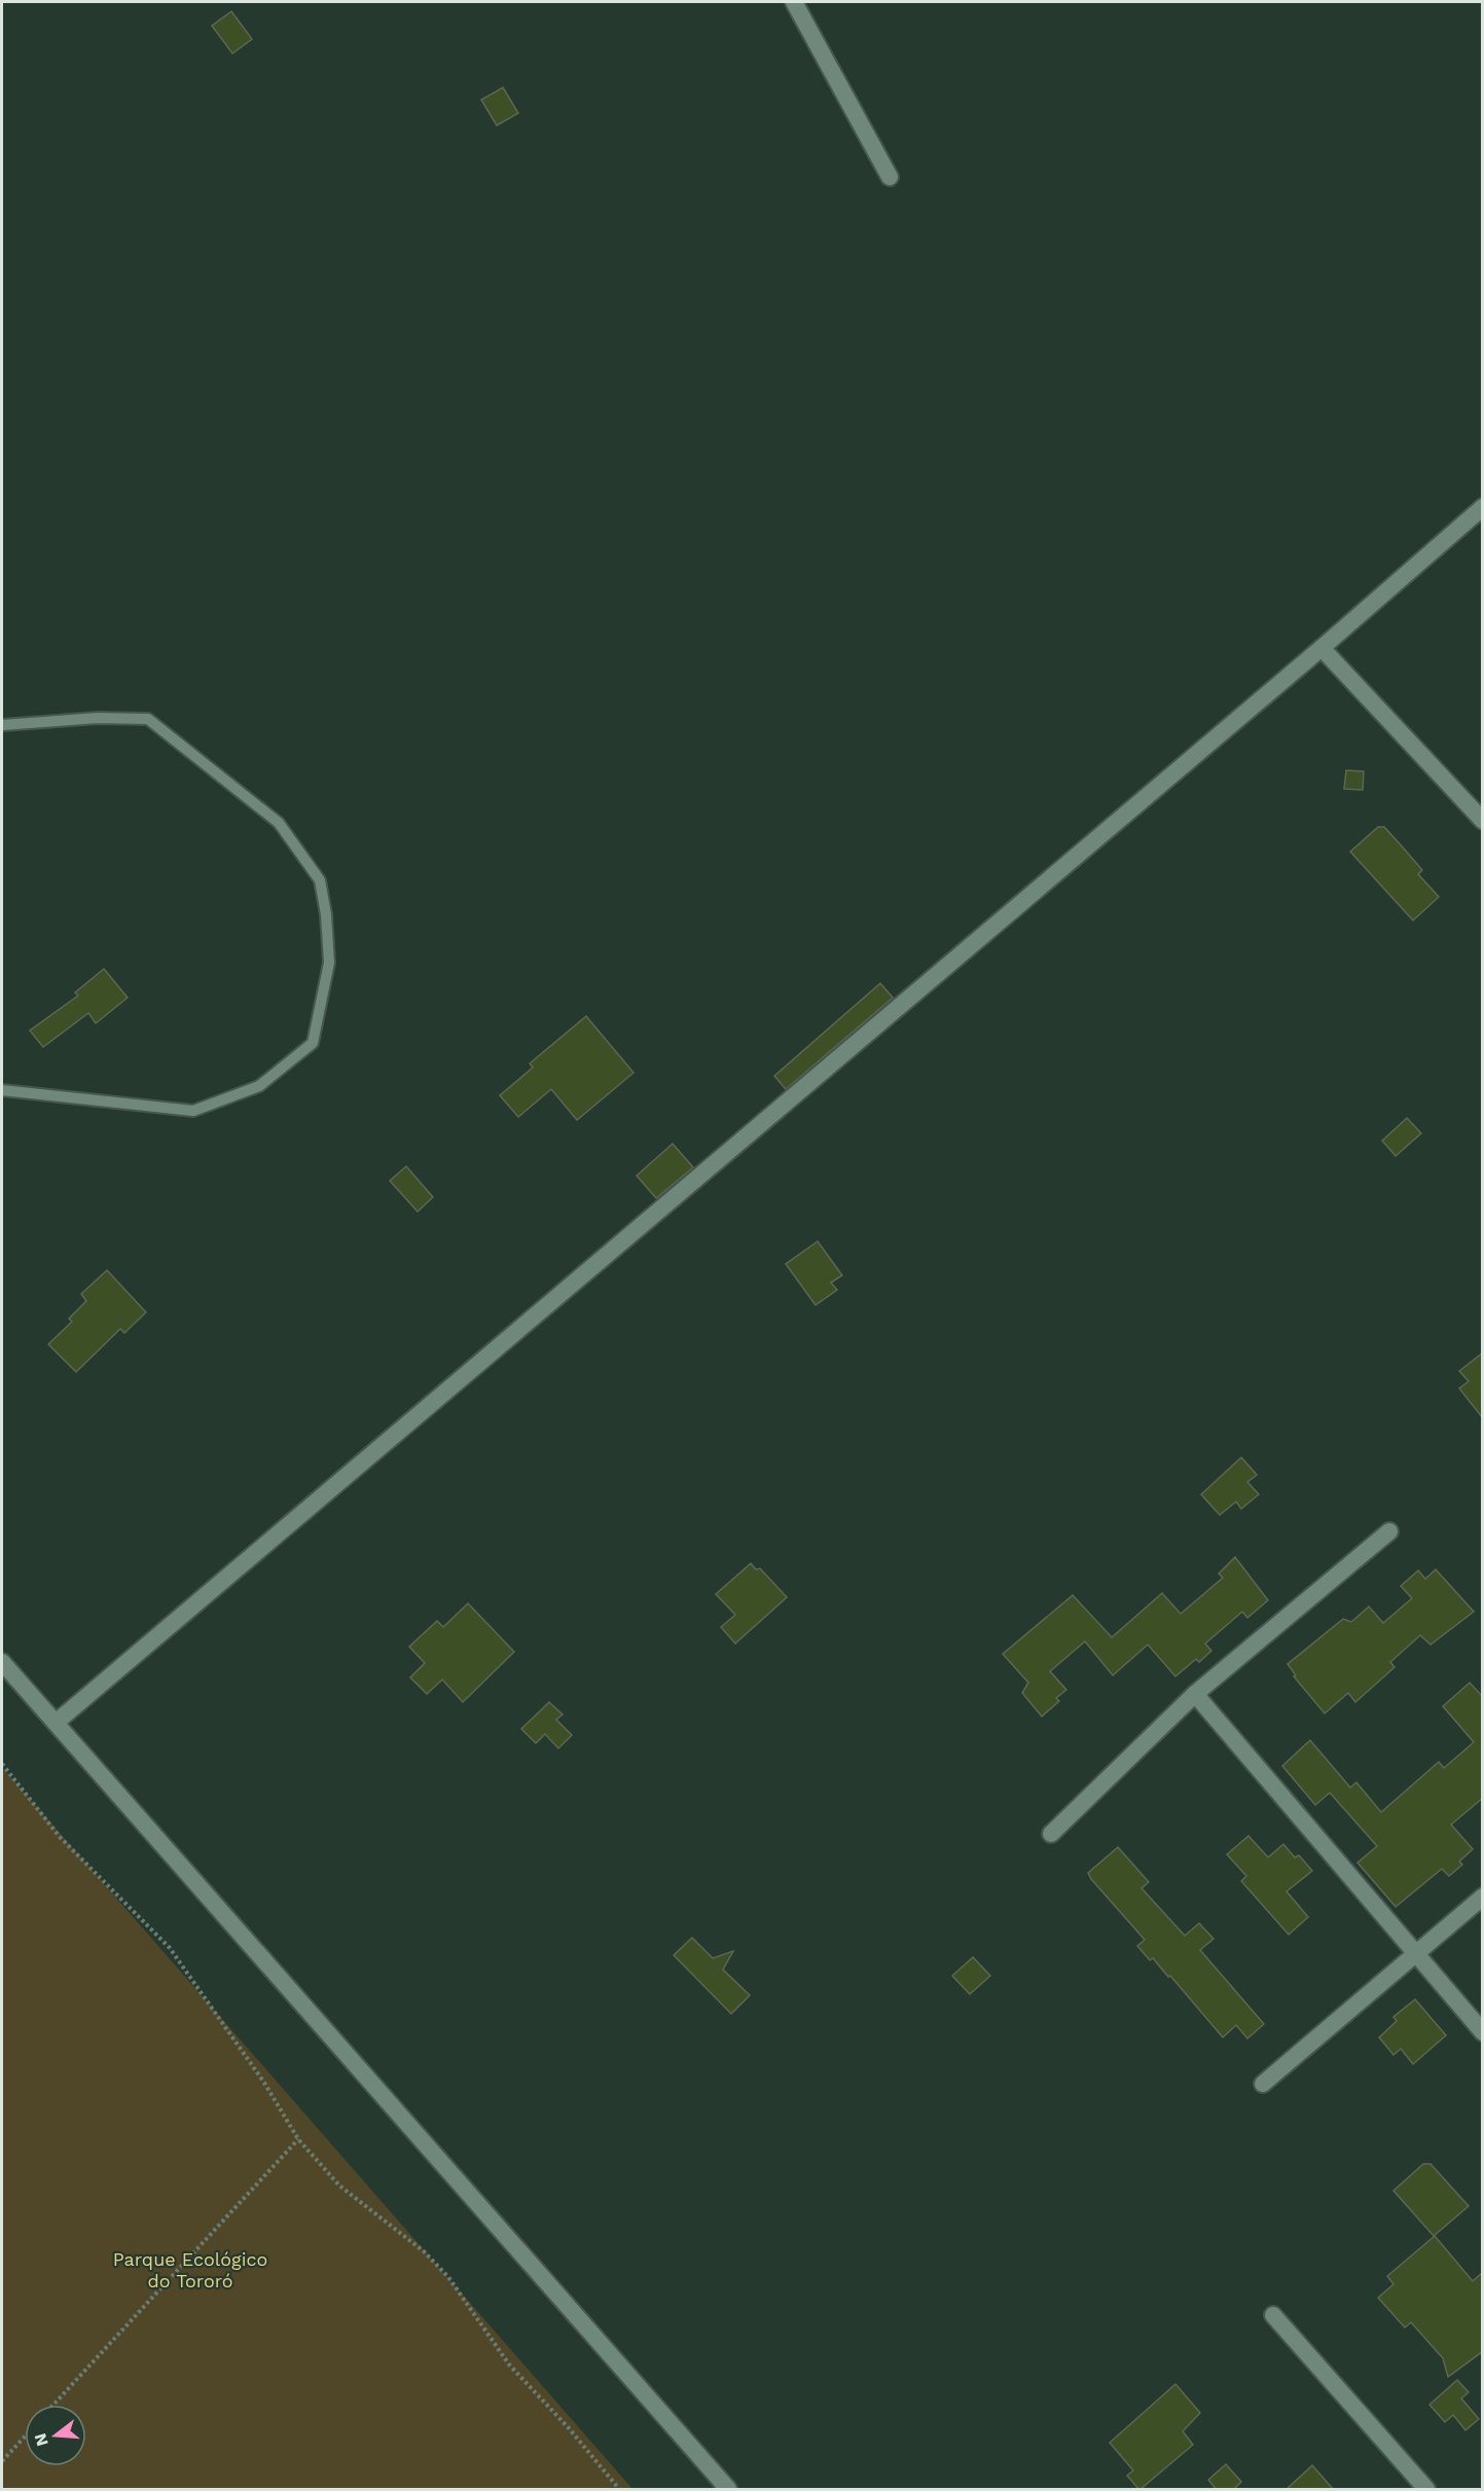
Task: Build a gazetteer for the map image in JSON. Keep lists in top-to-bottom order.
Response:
{
  "parks": ["Parque Ecológico do Tororó"],
  "north": "left"
}
